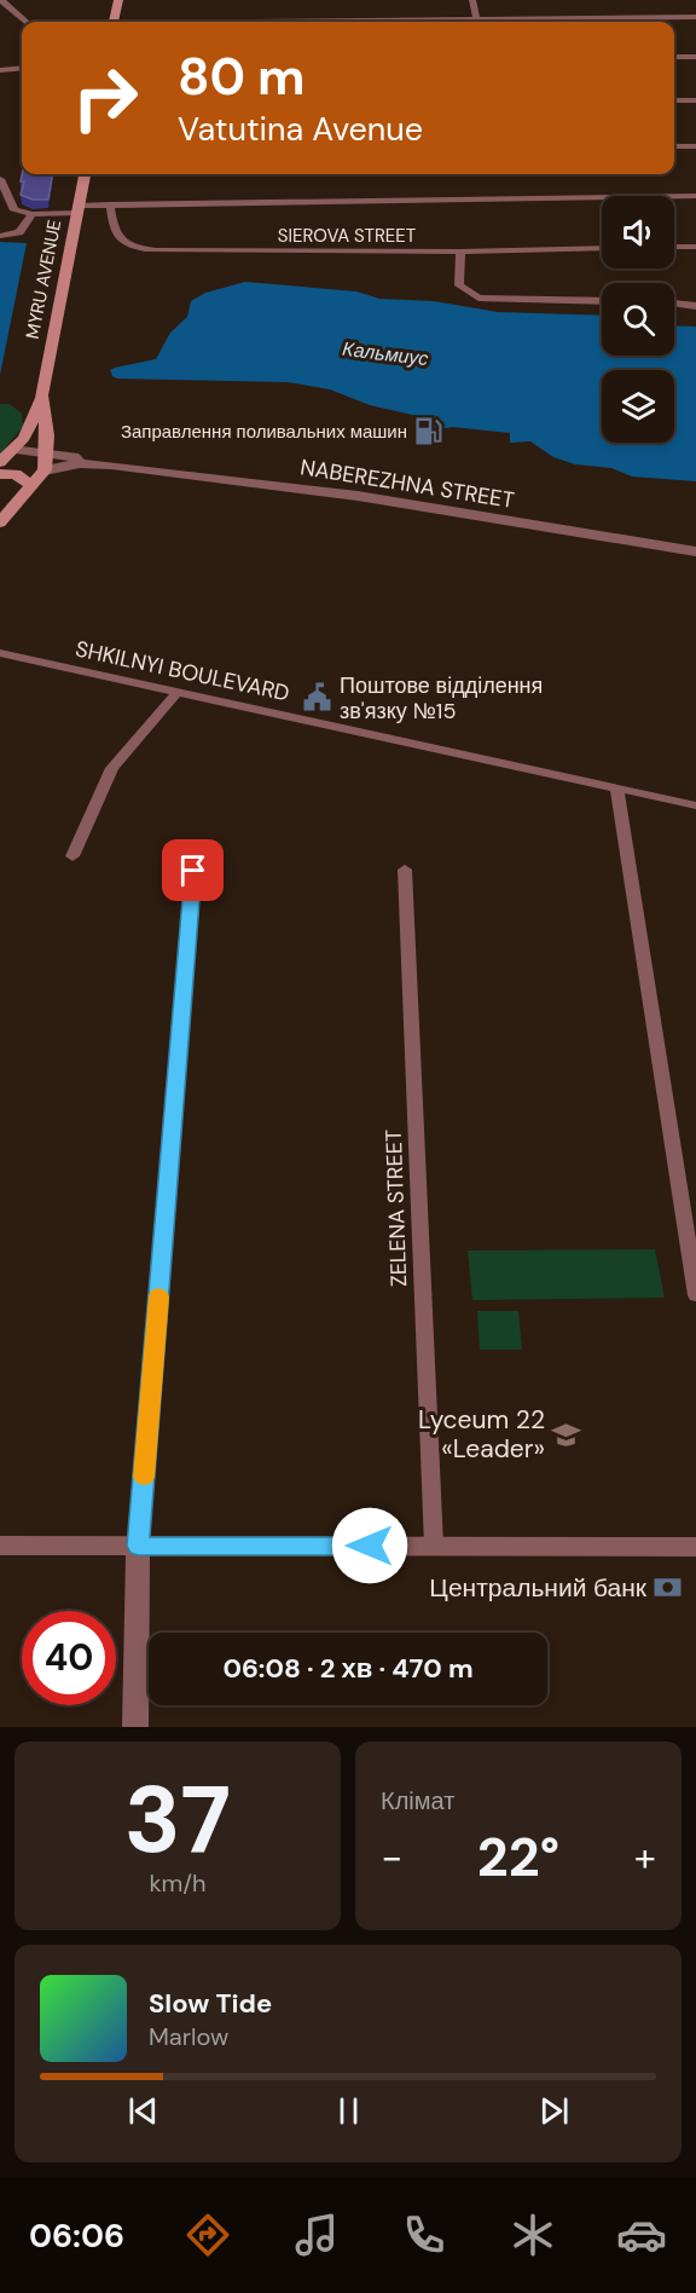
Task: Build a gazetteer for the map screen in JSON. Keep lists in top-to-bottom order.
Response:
{
  "streets": {
    "main road": ["MYRU AVENUE"],
    "street": [
      "SIEROVA STREET",
      "NABEREZHNA STREET",
      "SHKILNYI BOULEVARD",
      "ZELENA STREET"
    ]
  },
  "water": ["Кальмиус"],
  "places": {
    "fuel station": ["Заправлення поливальних машин"],
    "public building": ["Поштове відділення зв'язку №15"],
    "school or university": ["Lyceum 22 «Leader»"],
    "bank": ["Центральний банк"]
  },
  "page": {
    "turn": ["80 m", "Vatutina Avenue"],
    "limit": "40",
    "trip": "06:08 · 2 хв · 470 m",
    "tile": [
      ["37", "km/h"],
      "Клімат"
    ],
    "heat": ["−", "22°", "+"],
    "song": ["Slow Tide", "Marlow"],
    "tabs": "06:06"
  }
}
